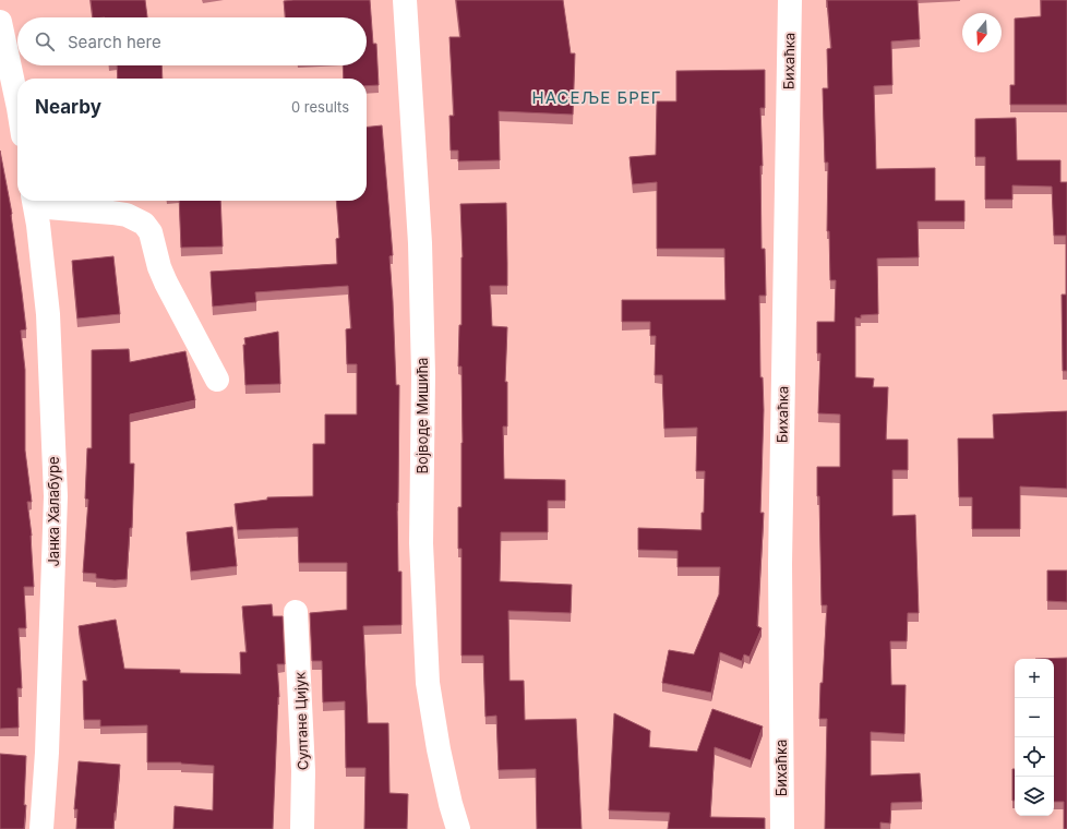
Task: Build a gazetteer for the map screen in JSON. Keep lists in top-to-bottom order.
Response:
{
  "streets": {
    "street": [
      "Бихаћка",
      "Војводе Мишића",
      "Јанка Халабуре",
      "Султане Цијук"
    ]
  },
  "districts": ["НАСЕЉЕ БРЕГ"],
  "north": "bottom",
  "page": {
    "search": "Search here",
    "heading": ["Nearby", "0 results"],
    "map_buttons": ["+", "−"]
  }
}
